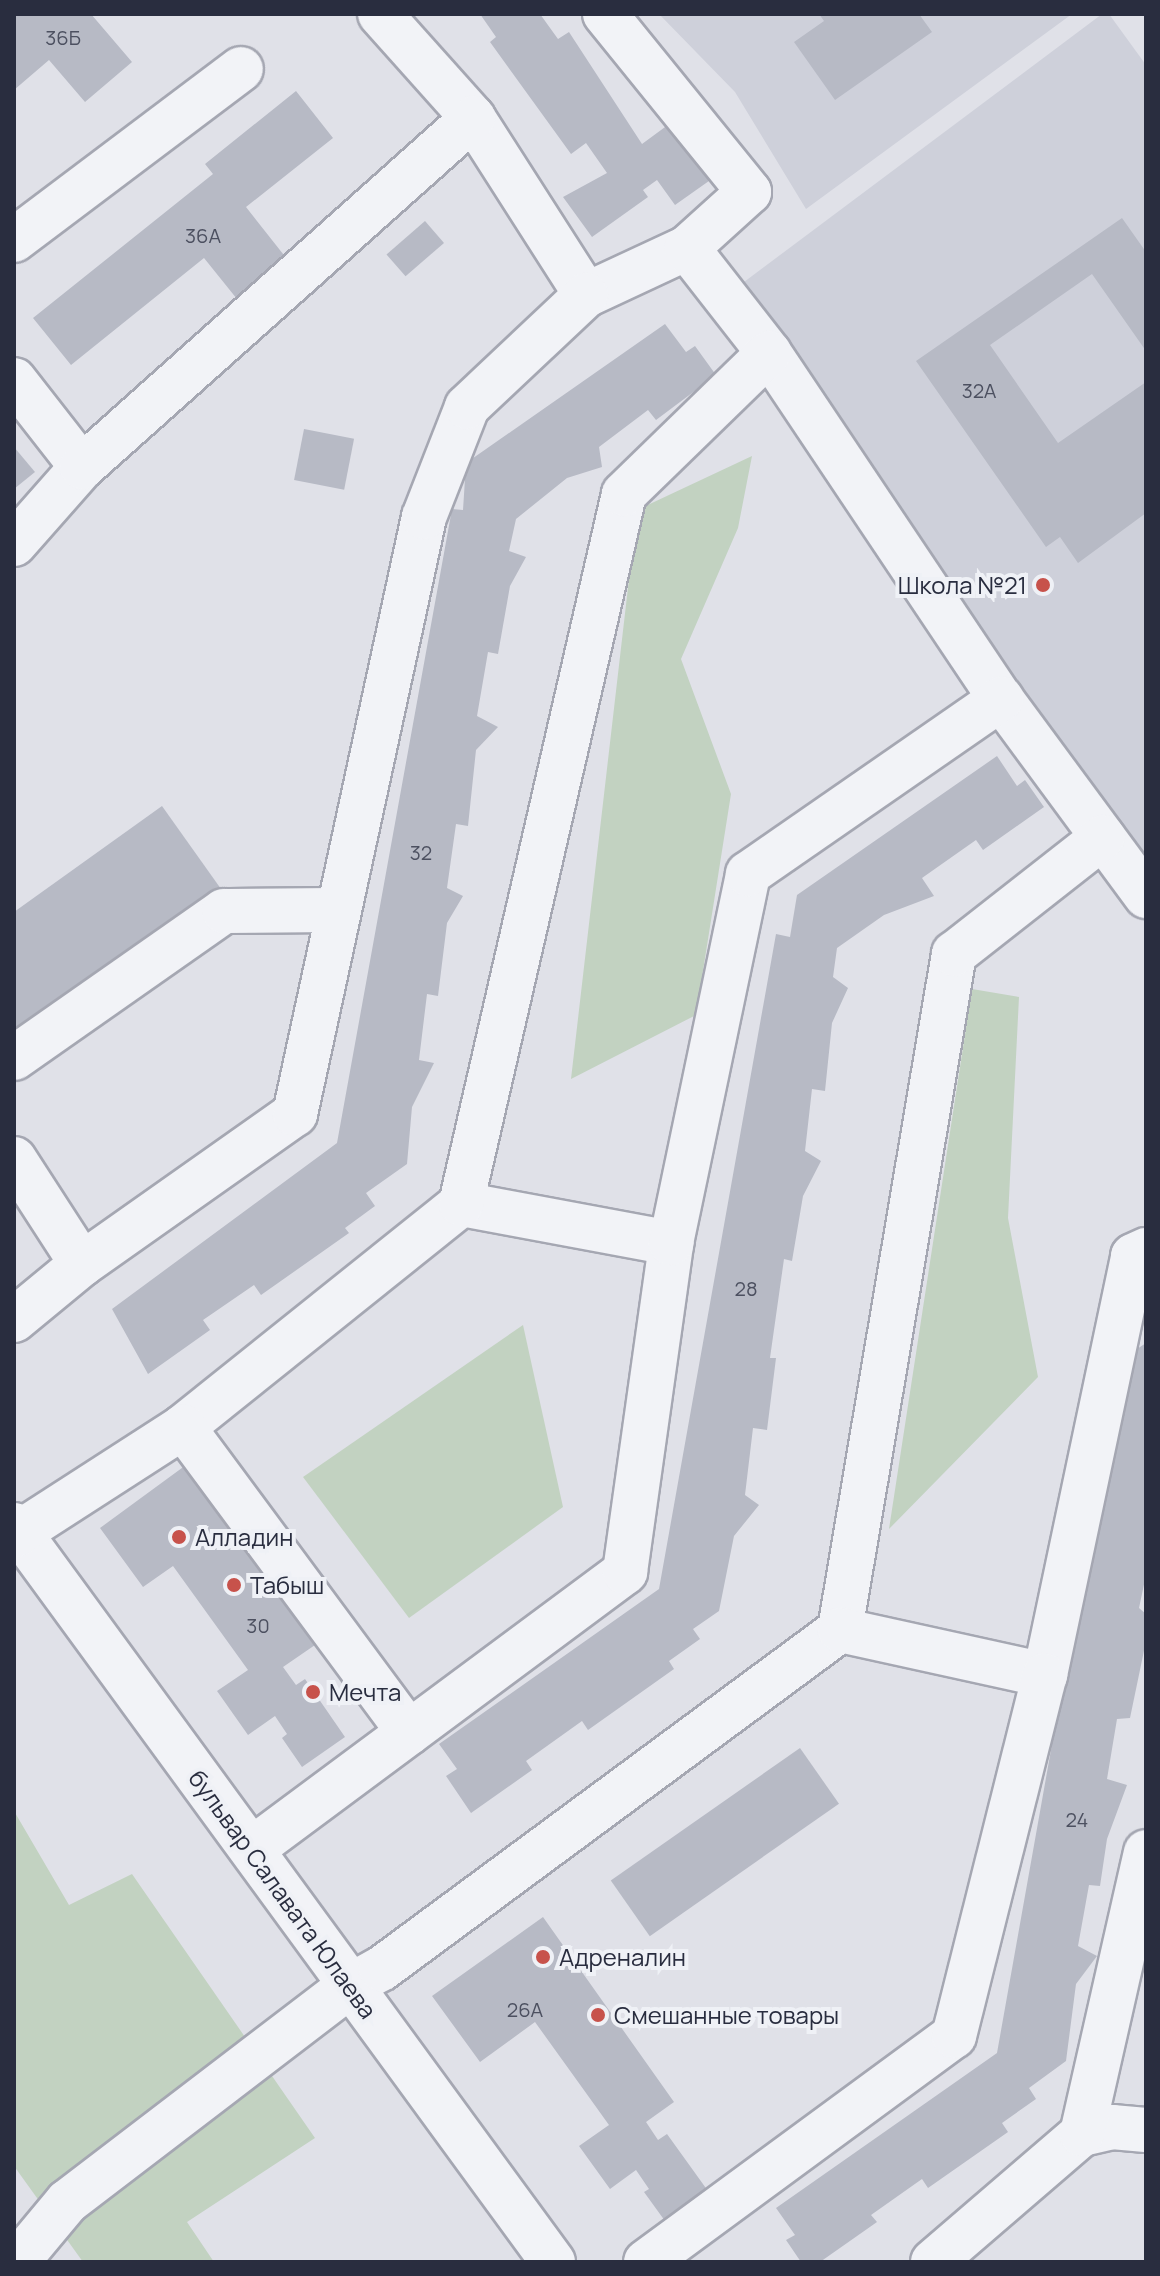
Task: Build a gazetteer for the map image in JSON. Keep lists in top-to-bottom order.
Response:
{
  "streets": {
    "street": ["бульвар Салавата Юлаева"]
  },
  "places": [
    "Школа №21",
    "Алладин",
    "Табыш",
    "Мечта",
    "Адреналин",
    "Смешанные товары"
  ],
  "house_numbers": [
    "36Б",
    "36А",
    "32А",
    "32",
    "28",
    "30",
    "24",
    "26А"
  ]
}
